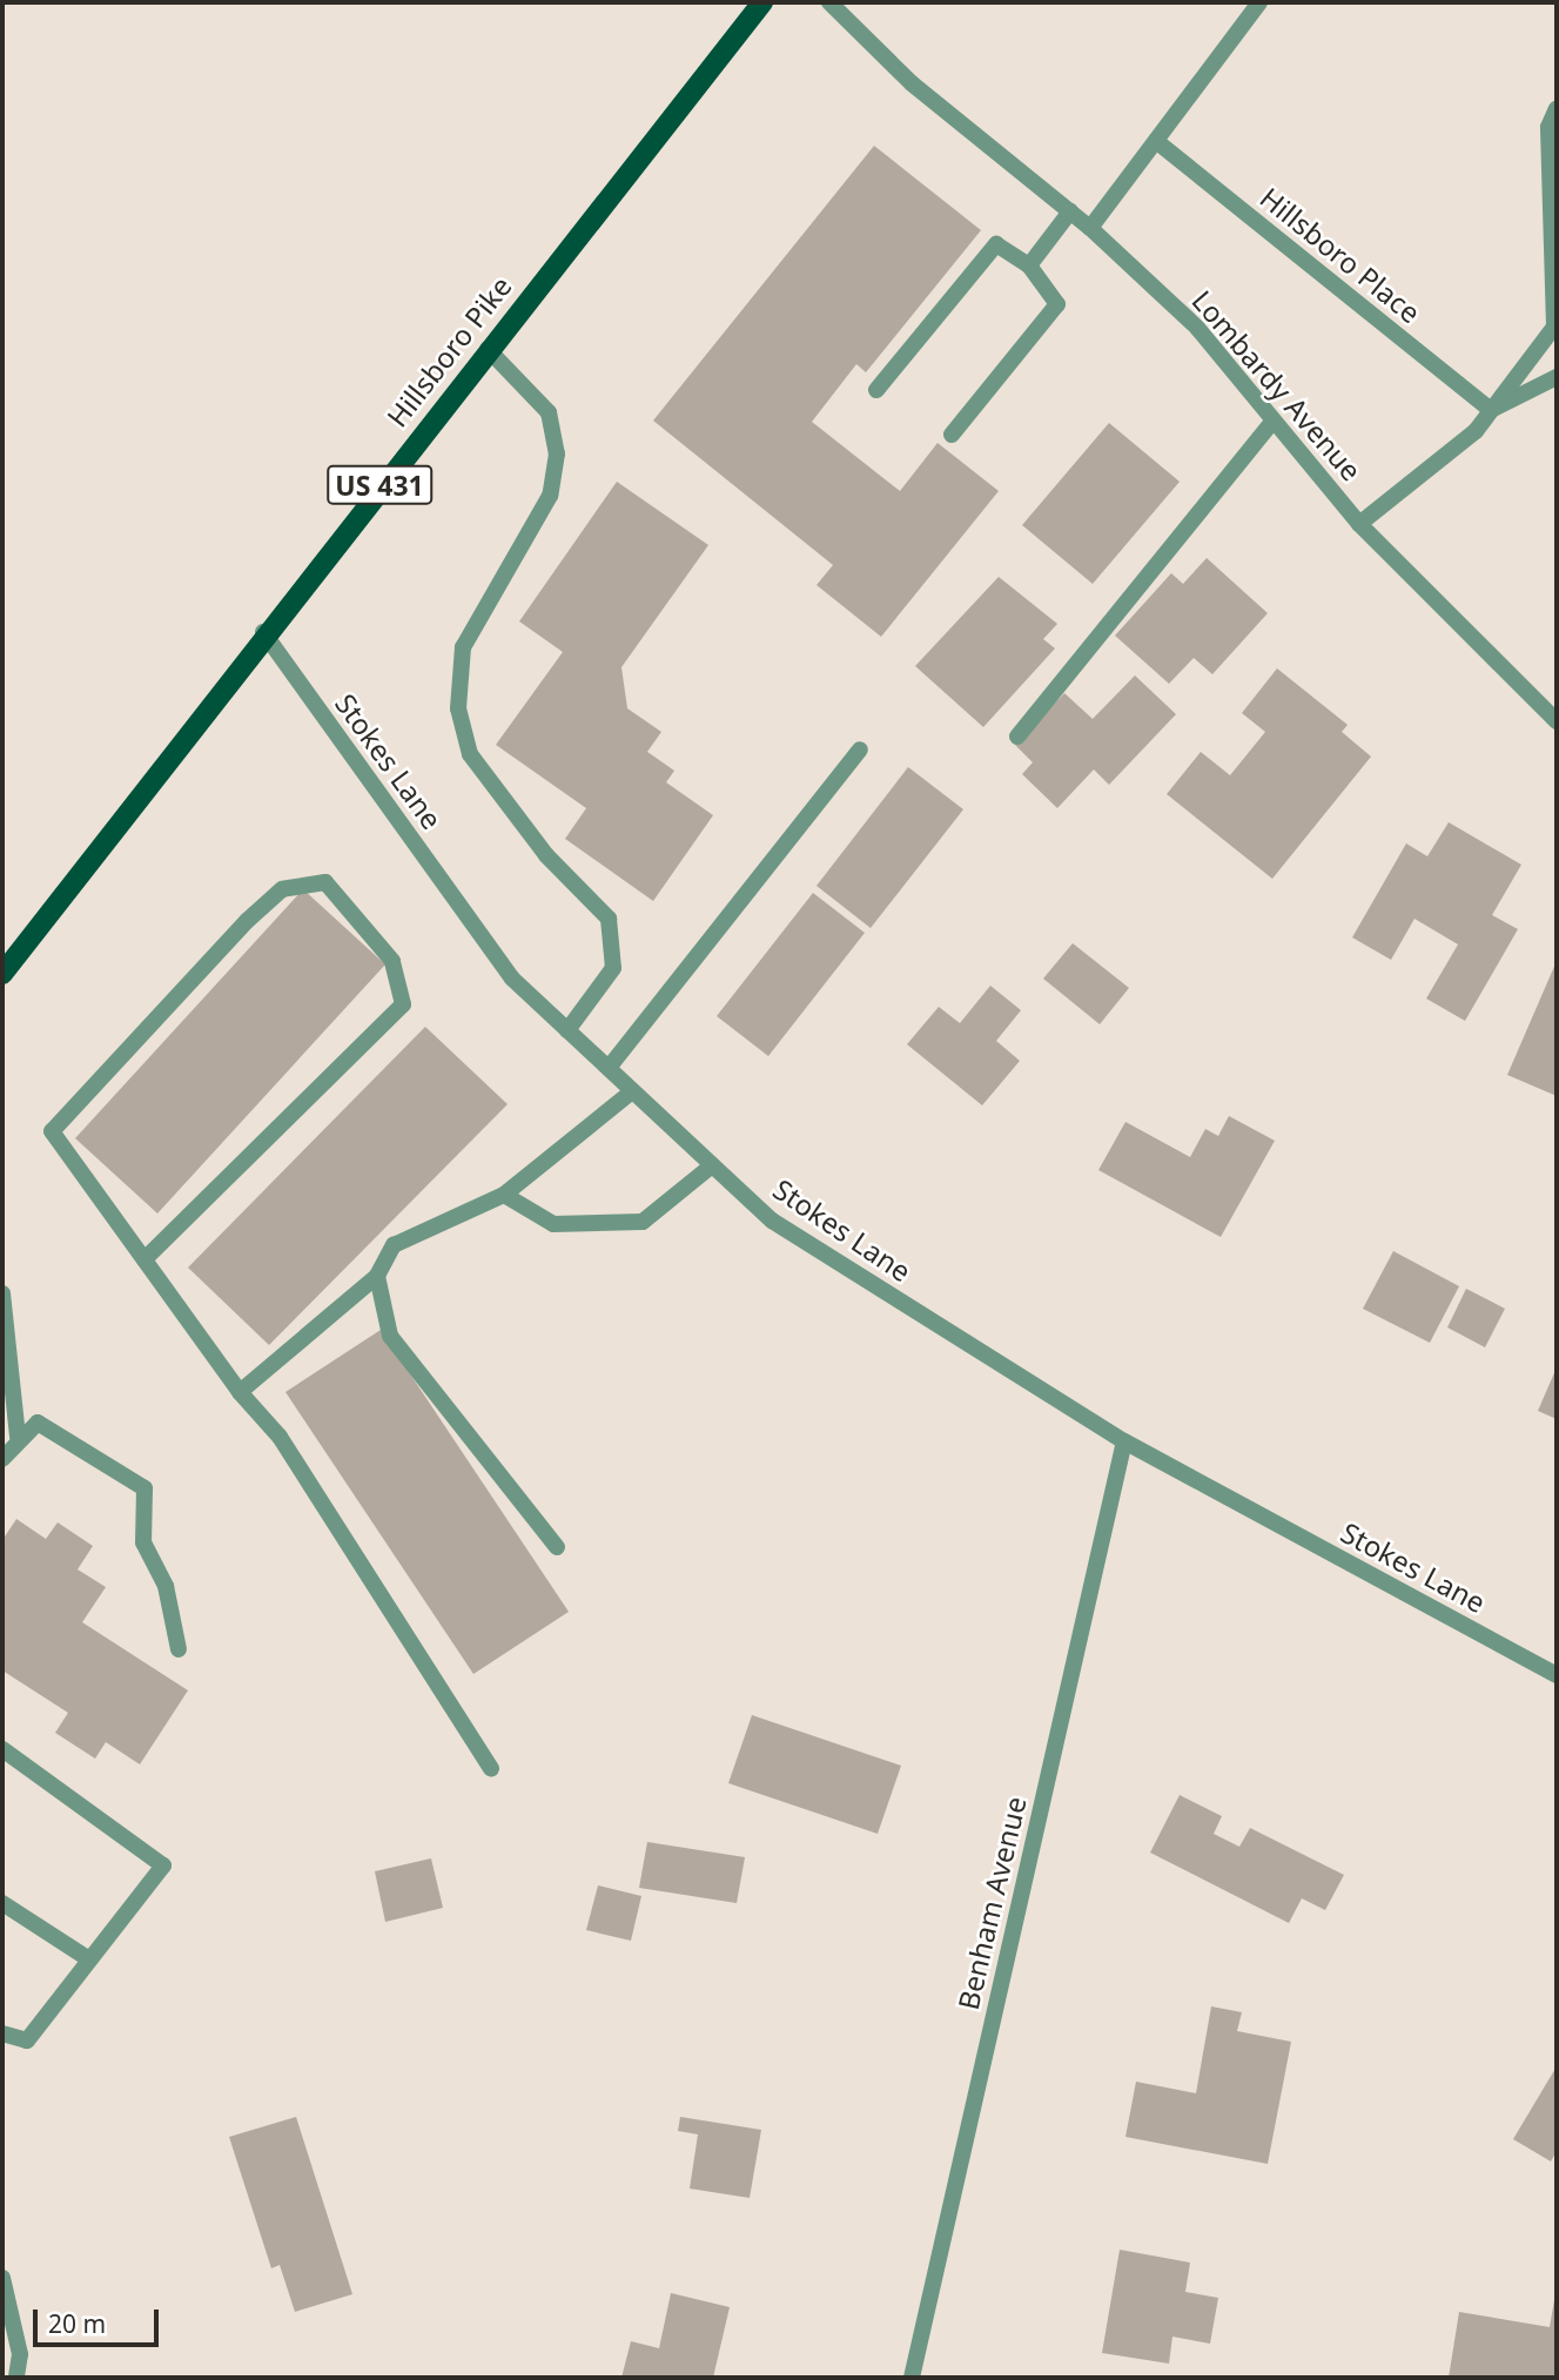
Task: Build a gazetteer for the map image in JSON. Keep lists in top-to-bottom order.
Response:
{
  "streets": {
    "main road": ["Hillsboro Pike", "US 431"],
    "street": [
      "Hillsboro Place",
      "Lombardy Avenue",
      "Stokes Lane",
      "Benham Avenue"
    ]
  },
  "crossings": [
    ["Hillsboro Pike", "Stokes Lane"],
    ["Stokes Lane", "Benham Avenue"]
  ],
  "scale_bar": "20 m"
}
